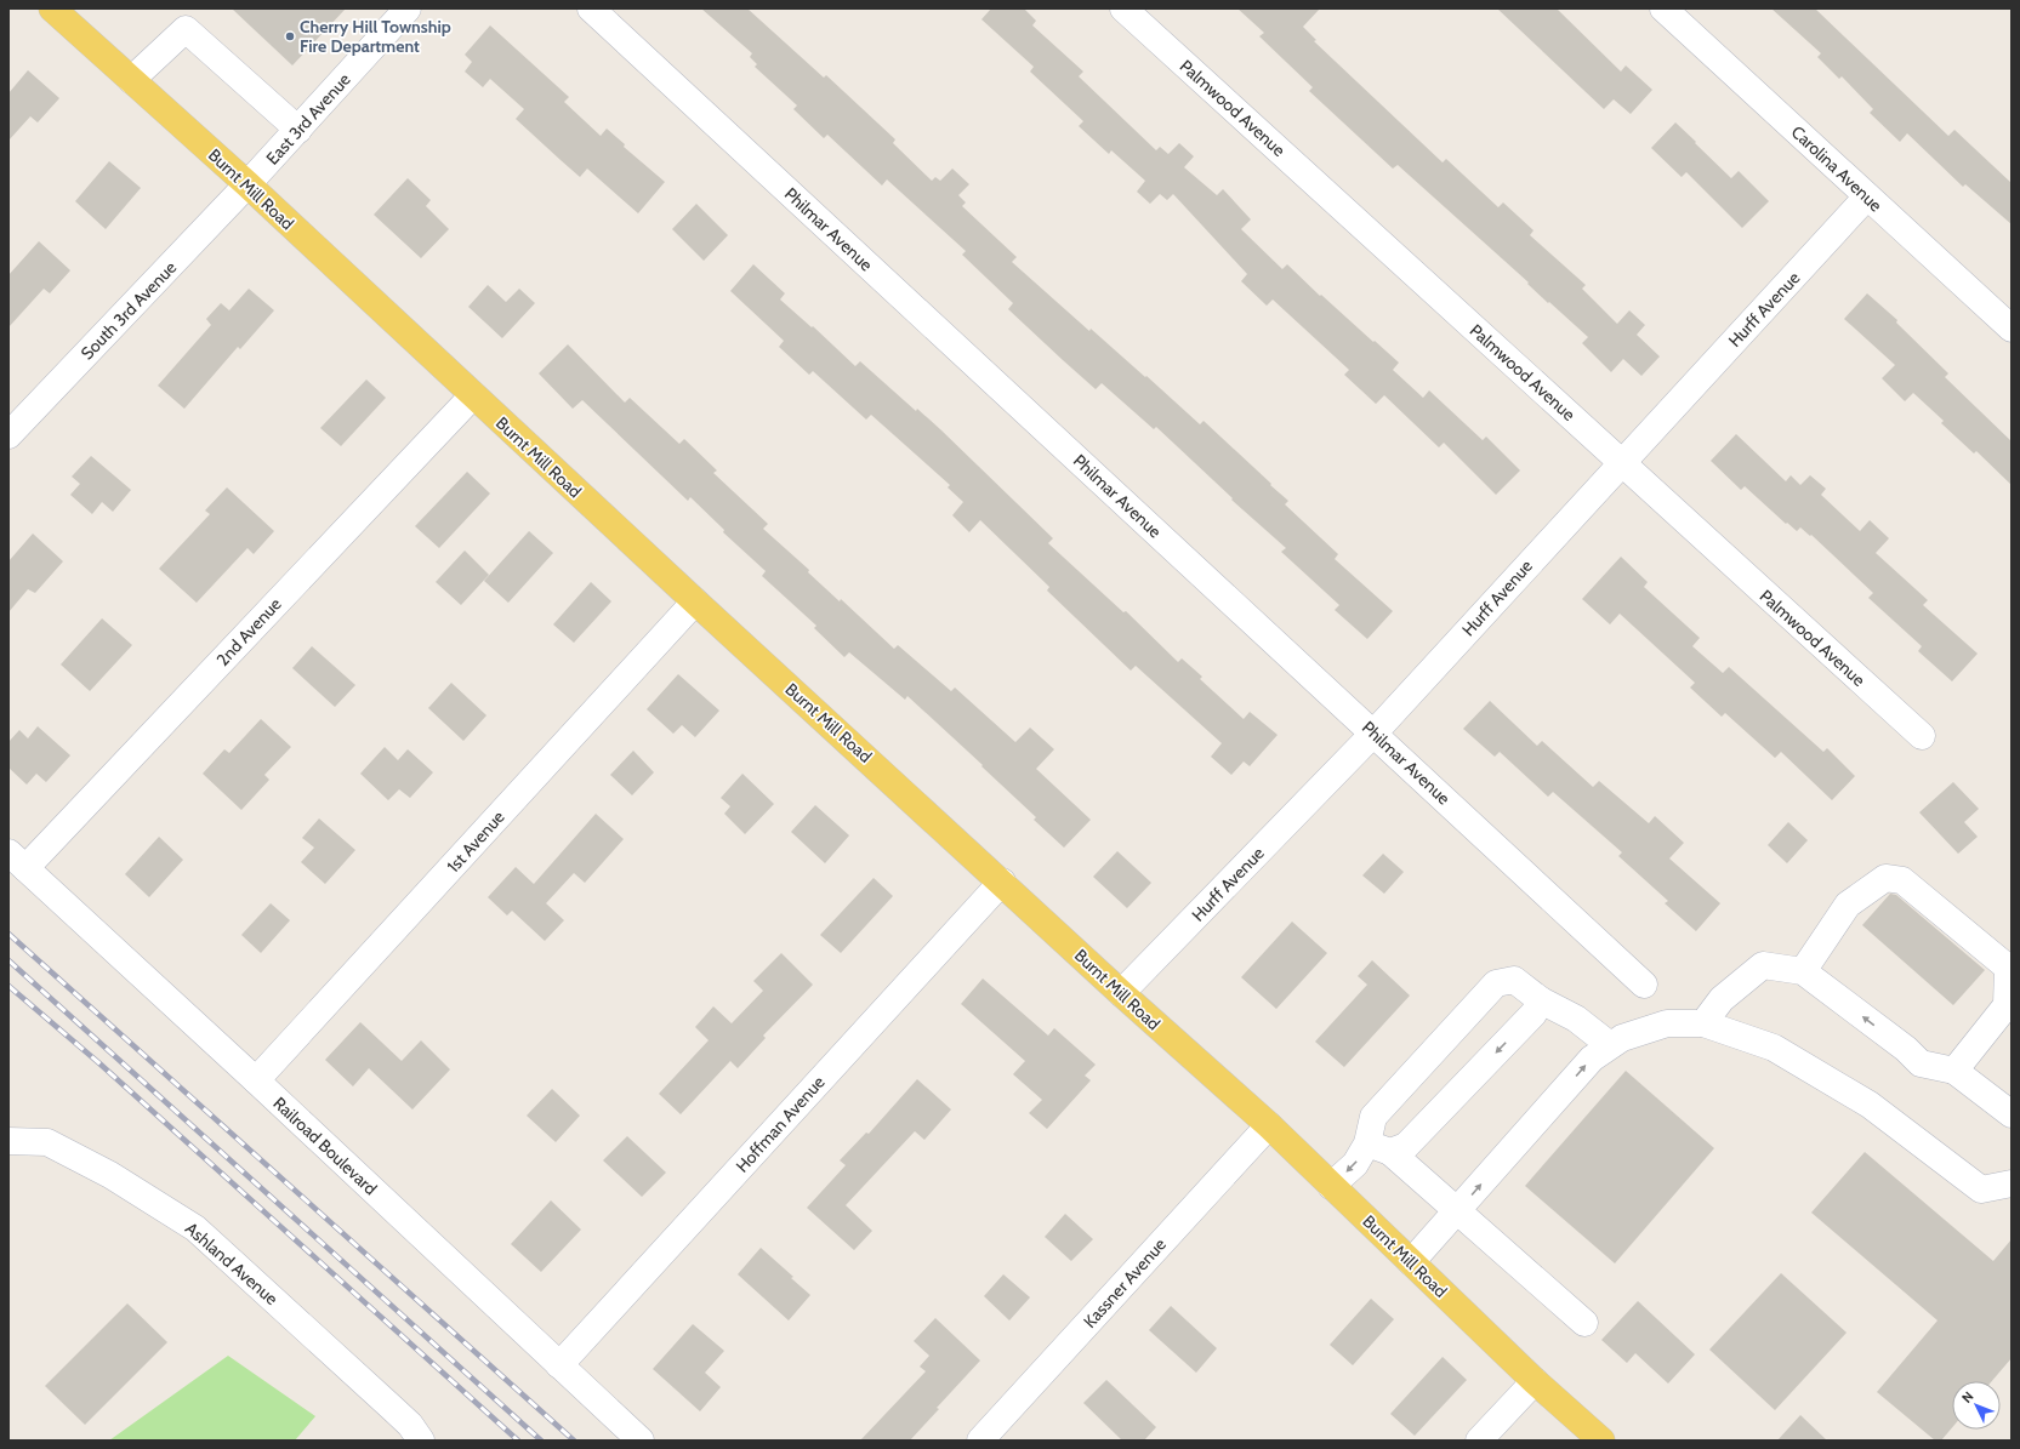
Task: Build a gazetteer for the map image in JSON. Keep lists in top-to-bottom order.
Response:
{
  "streets": {
    "main road": ["Burnt Mill Road"],
    "street": [
      "Palmwood Avenue",
      "East 3rd Avenue",
      "Carolina Avenue",
      "Philmar Avenue",
      "Hurff Avenue",
      "South 3rd Avenue",
      "2nd Avenue",
      "1st Avenue",
      "Hoffman Avenue",
      "Railroad Boulevard",
      "Ashland Avenue",
      "Kassner Avenue"
    ]
  },
  "crossings": [
    ["Palmwood Avenue", "Hurff Avenue"],
    ["East 3rd Avenue", "Burnt Mill Road"],
    ["East 3rd Avenue", "South 3rd Avenue"],
    ["Carolina Avenue", "Hurff Avenue"],
    ["Burnt Mill Road", "Hurff Avenue"],
    ["Burnt Mill Road", "South 3rd Avenue"],
    ["Burnt Mill Road", "2nd Avenue"],
    ["Burnt Mill Road", "1st Avenue"],
    ["Burnt Mill Road", "Hoffman Avenue"],
    ["Burnt Mill Road", "Kassner Avenue"],
    ["Philmar Avenue", "Hurff Avenue"],
    ["2nd Avenue", "Railroad Boulevard"],
    ["1st Avenue", "Railroad Boulevard"],
    ["Hoffman Avenue", "Railroad Boulevard"]
  ],
  "places": ["Cherry Hill Township Fire Department"],
  "north": "top left"
}
